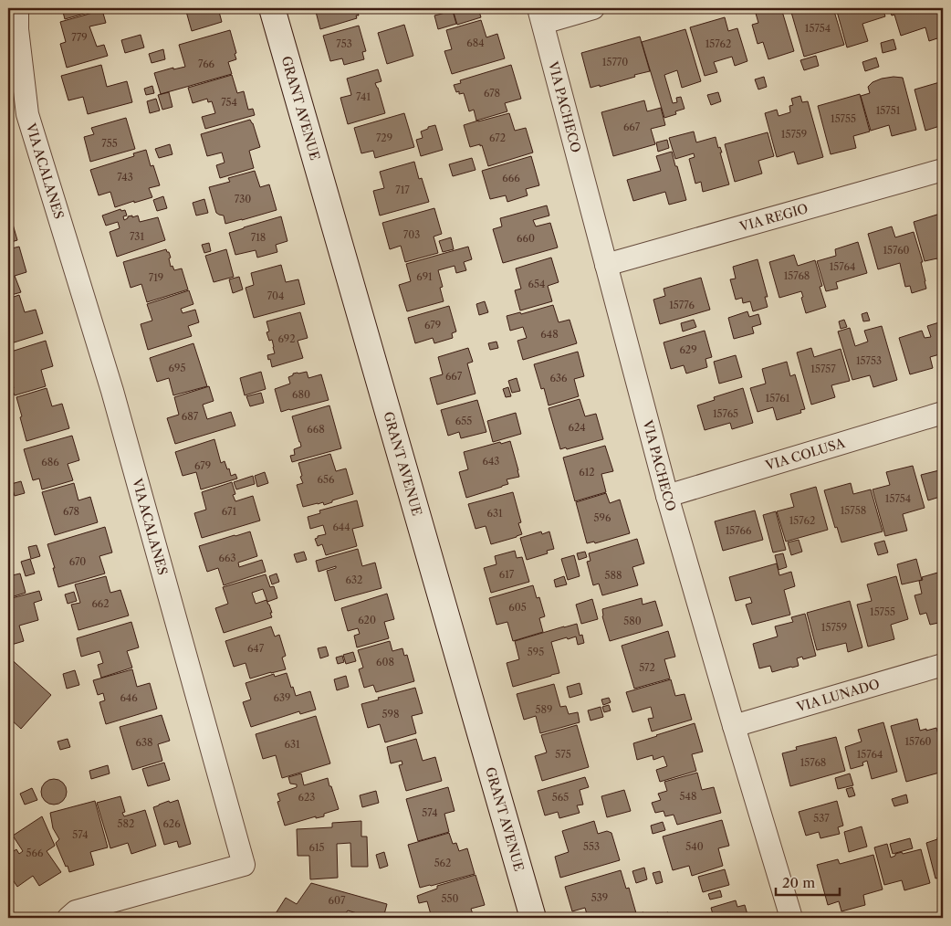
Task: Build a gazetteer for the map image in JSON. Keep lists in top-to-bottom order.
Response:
{
  "streets": {
    "main road": ["GRANT AVENUE"],
    "street": [
      "VIA PACHECO",
      "VIA ACALANES",
      "VIA REGIO",
      "VIA COLUSA",
      "VIA LUNADO"
    ]
  },
  "crossings": [
    ["VIA PACHECO", "VIA REGIO"],
    ["VIA PACHECO", "VIA COLUSA"],
    ["VIA PACHECO", "VIA LUNADO"]
  ],
  "house_numbers": [
    "15754",
    "779",
    "684",
    "753",
    "15762",
    "15770",
    "766",
    "678",
    "741",
    "754",
    "15751",
    "15755",
    "667",
    "15759",
    "729",
    "672",
    "755",
    "743",
    "666",
    "717",
    "730",
    "703",
    "731",
    "718",
    "660",
    "15760",
    "15764",
    "15768",
    "691",
    "719",
    "654",
    "704",
    "15776",
    "679",
    "648",
    "692",
    "629",
    "15753",
    "695",
    "15757",
    "667",
    "636",
    "680",
    "15761",
    "15765",
    "687",
    "655",
    "624",
    "668",
    "643",
    "686",
    "679",
    "612",
    "656",
    "15754",
    "15758",
    "678",
    "671",
    "631",
    "596",
    "15762",
    "644",
    "15766",
    "663",
    "670",
    "617",
    "588",
    "632",
    "662",
    "605",
    "15755",
    "620",
    "580",
    "15759",
    "647",
    "595",
    "608",
    "572",
    "646",
    "639",
    "589",
    "598",
    "15760",
    "638",
    "631",
    "575",
    "15764",
    "15768",
    "548",
    "623",
    "565",
    "574",
    "537",
    "582",
    "626",
    "574",
    "553",
    "540",
    "615",
    "566",
    "562",
    "539",
    "550",
    "607"
  ],
  "scale_bar": "20 m"
}
